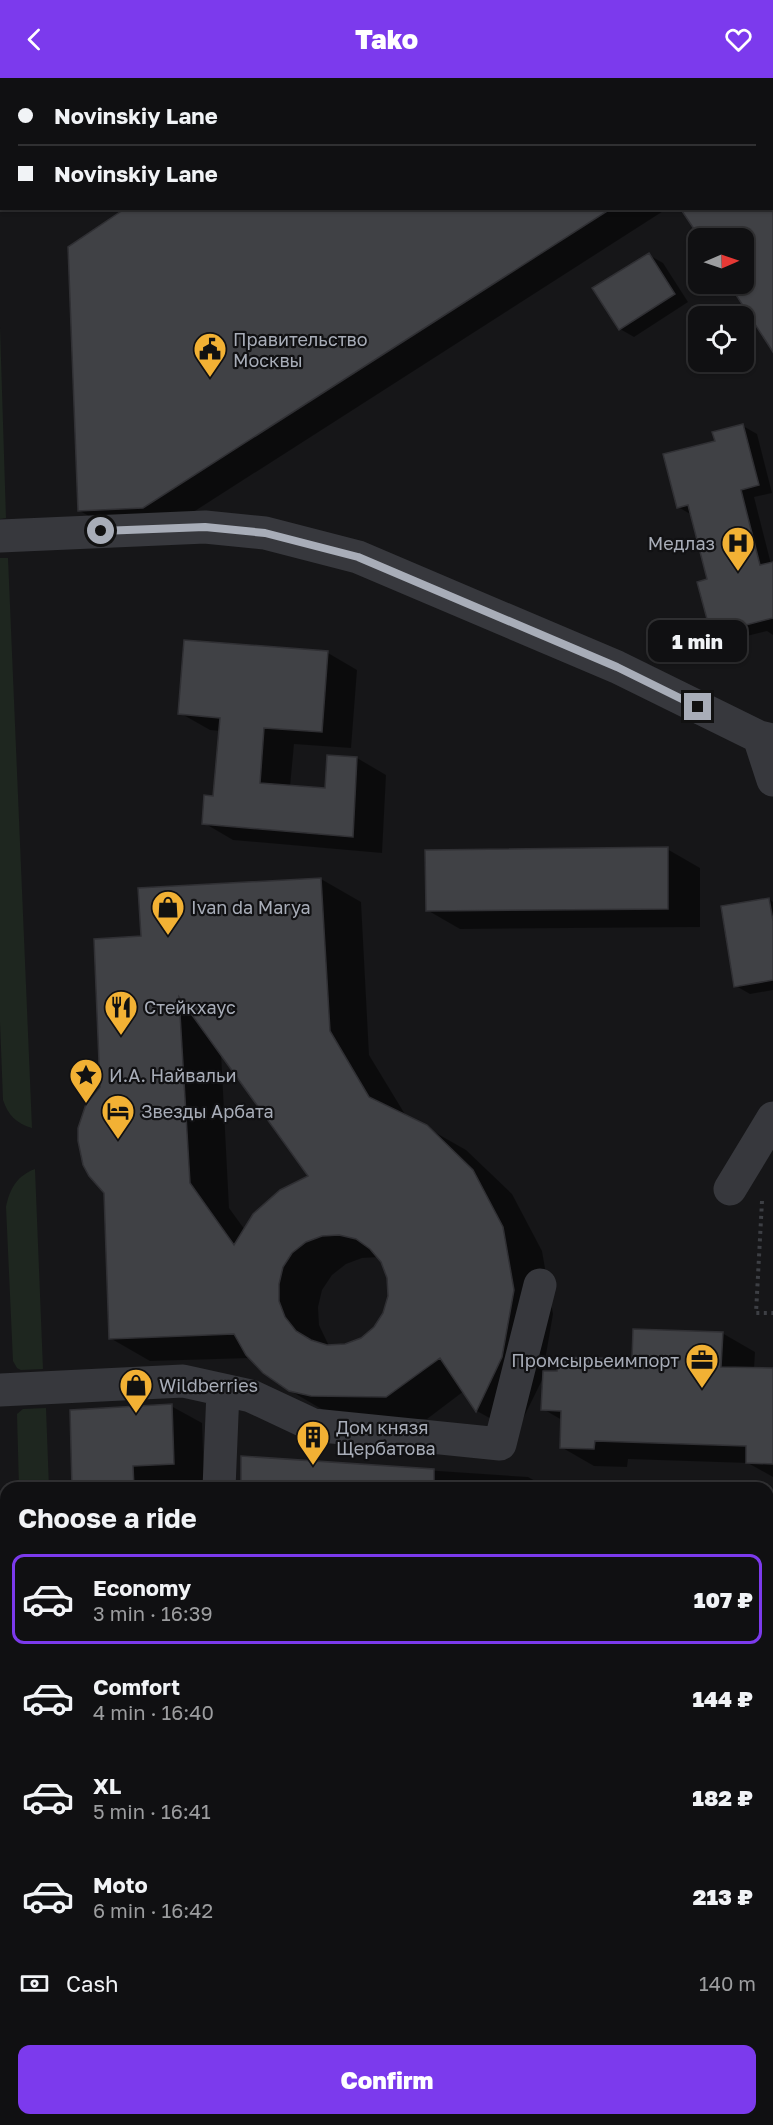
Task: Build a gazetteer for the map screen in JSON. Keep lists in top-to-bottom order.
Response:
{
  "places": {
    "public building": ["Правительство Москвы"],
    "hospital": ["Медлаз"],
    "shop": ["Ivan da Marya", "Wildberries"],
    "restaurant": ["Стейкхаус"],
    "place": ["И.А. Найвальи"],
    "hotel": ["Звезды Арбата"],
    "office": ["Промсырьеимпорт"],
    "building": ["Дом князя Щербатова"]
  },
  "north": "right",
  "page": {
    "header": "Tako",
    "banner": ["Novinskiy Lane", "Novinskiy Lane"],
    "bubble": "1 min",
    "heading": "Choose a ride",
    "list": [
      {
        "name": "Economy",
        "note": "3 min · 16:39",
        "value": "107 ₽"
      },
      {
        "name": "Comfort",
        "note": "4 min · 16:40",
        "value": "144 ₽"
      },
      {
        "name": "XL",
        "note": "5 min · 16:41",
        "value": "182 ₽"
      },
      {
        "name": "Moto",
        "note": "6 min · 16:42",
        "value": "213 ₽"
      }
    ],
    "pay": ["Cash", "140 m"],
    "buttons": "Confirm"
  }
}
